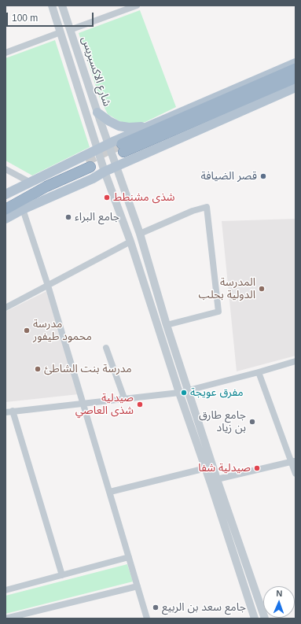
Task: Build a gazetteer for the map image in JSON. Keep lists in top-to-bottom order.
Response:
{
  "streets": {
    "street": ["شارع الاكسبريس"]
  },
  "places": [
    "قصر الضيافة",
    "شذى مشنطط",
    "جامع البراء",
    "المدرسة الدولية بحلب",
    "مدرسة محمود طيفور",
    "مدرسة بنت الشاطئ",
    "مفرق عويجة",
    "صيدلية شذى العاصي",
    "جامع طارق بن زياد",
    "صيدلية شفا",
    "جامع سعد بن الربيع"
  ],
  "scale_bar": "100 m",
  "north": "top"
}
